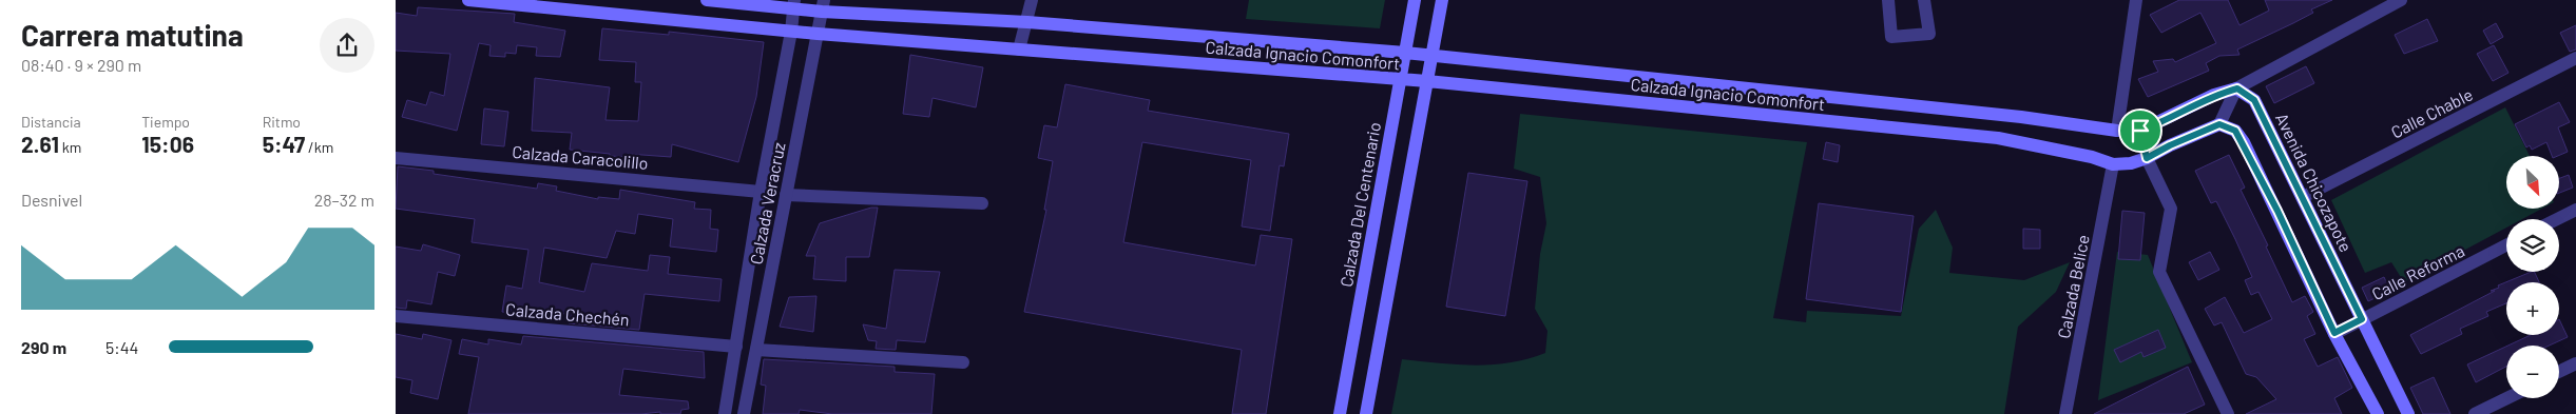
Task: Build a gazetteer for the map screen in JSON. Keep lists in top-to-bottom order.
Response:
{
  "streets": {
    "main road": ["Calzada Ignacio Comonfort", "Avenida Chicozapote", "Calzada Del Centenario"],
    "street": [
      "Calle Chable",
      "Calzada Caracolillo",
      "Calzada Veracruz",
      "Calle Reforma",
      "Calzada Belice",
      "Calzada Chechén"
    ]
  },
  "crossings": [
    ["Calzada Ignacio Comonfort", "Calzada Veracruz"],
    ["Calzada Ignacio Comonfort", "Calzada Del Centenario"],
    ["Calzada Ignacio Comonfort", "Calzada Belice"],
    ["Calle Chable", "Avenida Chicozapote"],
    ["Calzada Caracolillo", "Calzada Veracruz"],
    ["Avenida Chicozapote", "Calle Reforma"],
    ["Calzada Veracruz", "Calzada Chechén"]
  ],
  "north": "bottom right",
  "page": {
    "heading": ["Carrera matutina", "08:40 · 9 × 290 m"],
    "stats": [
      ["Distancia", "2.61 km"],
      ["Tiempo", "15:06"],
      ["Ritmo", "5:47 /km"]
    ],
    "map_buttons": ["+", "−"],
    "chart": ["Desnivel", "28–32 m"],
    "list": [
      {
        "name": "290 m",
        "note": "5:44"
      }
    ]
  }
}
